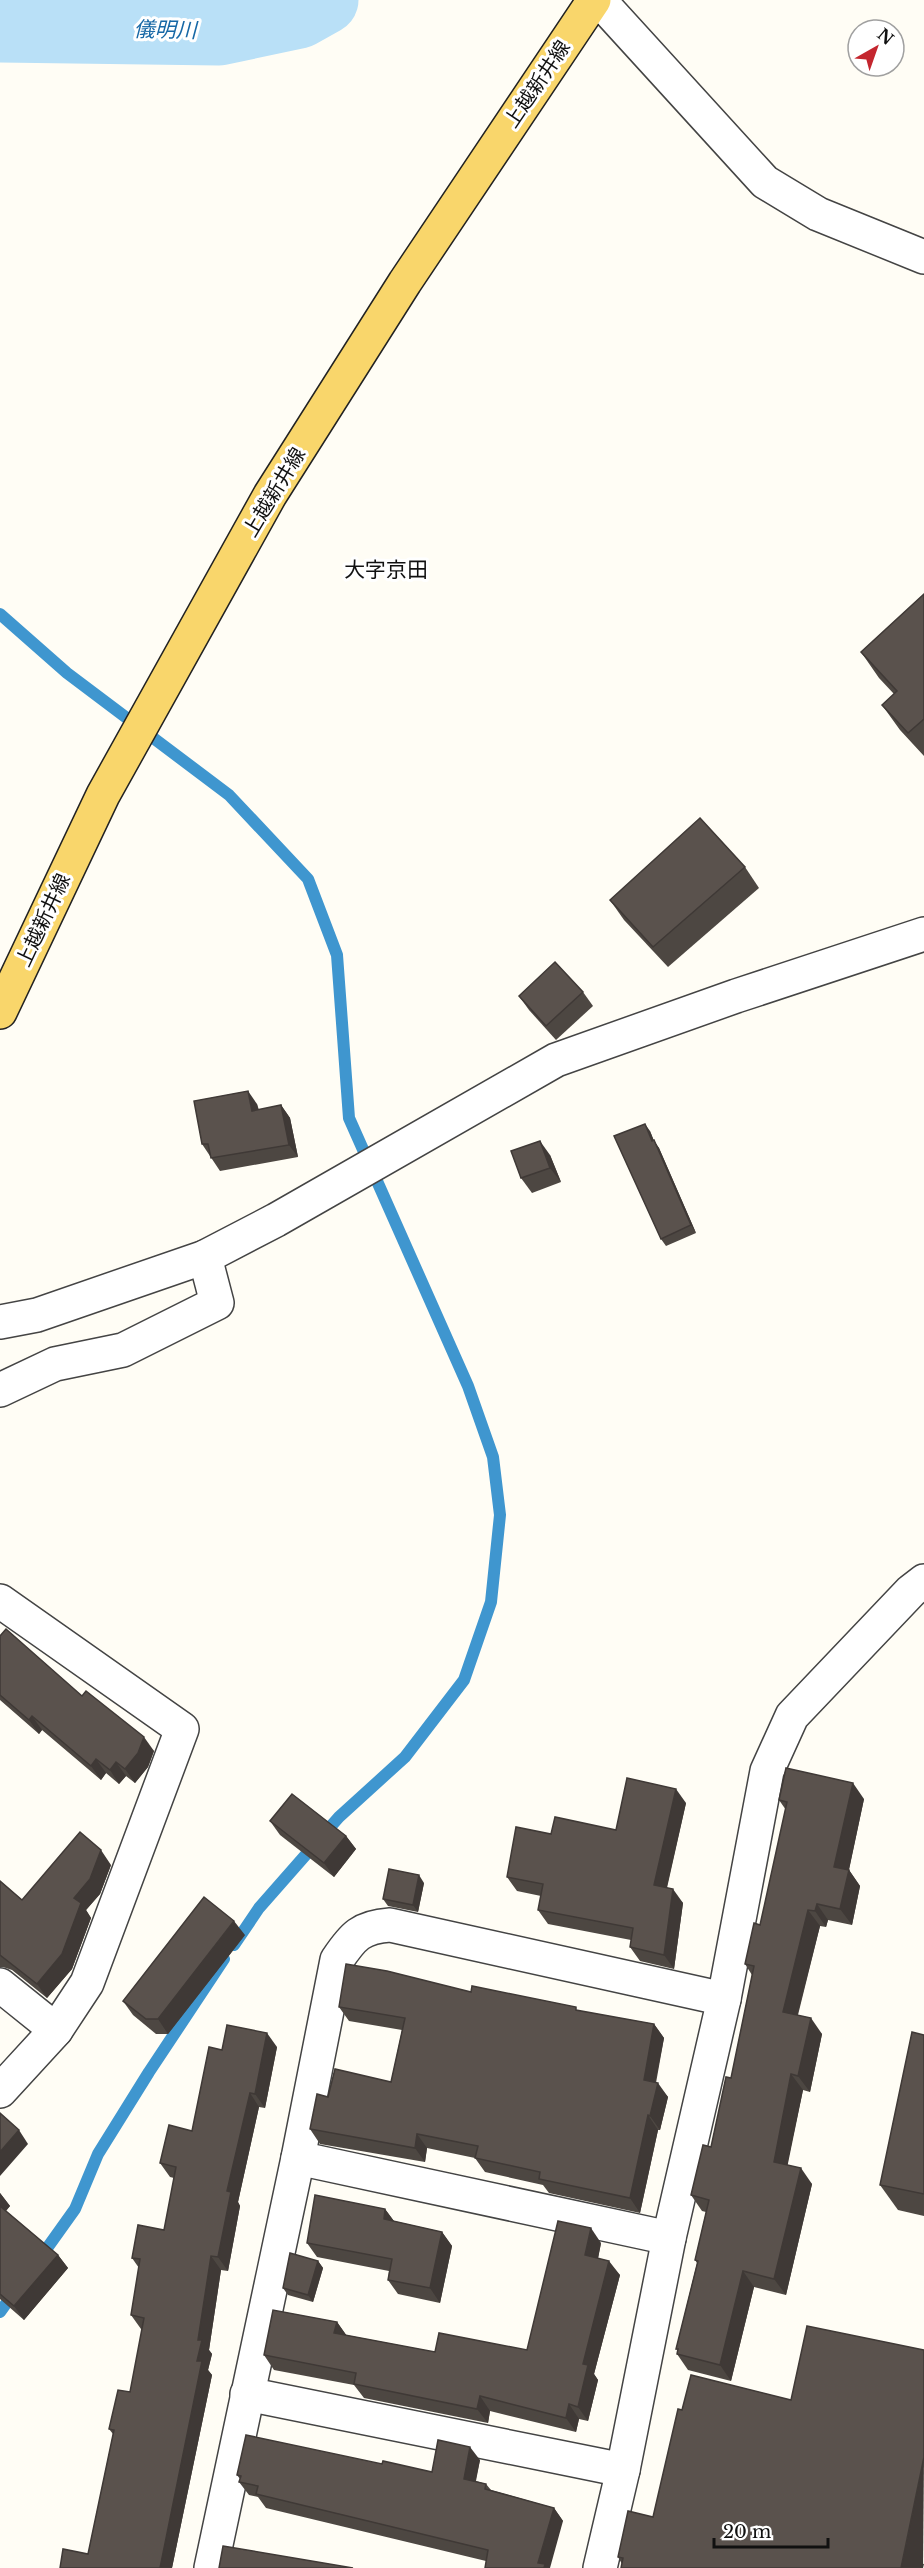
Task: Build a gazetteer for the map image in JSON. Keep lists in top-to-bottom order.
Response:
{
  "streets": {
    "main road": ["上越新井線"]
  },
  "districts": ["大字京田"],
  "water": ["儀明川"],
  "scale_bar": "20 m",
  "north": "top right"
}
